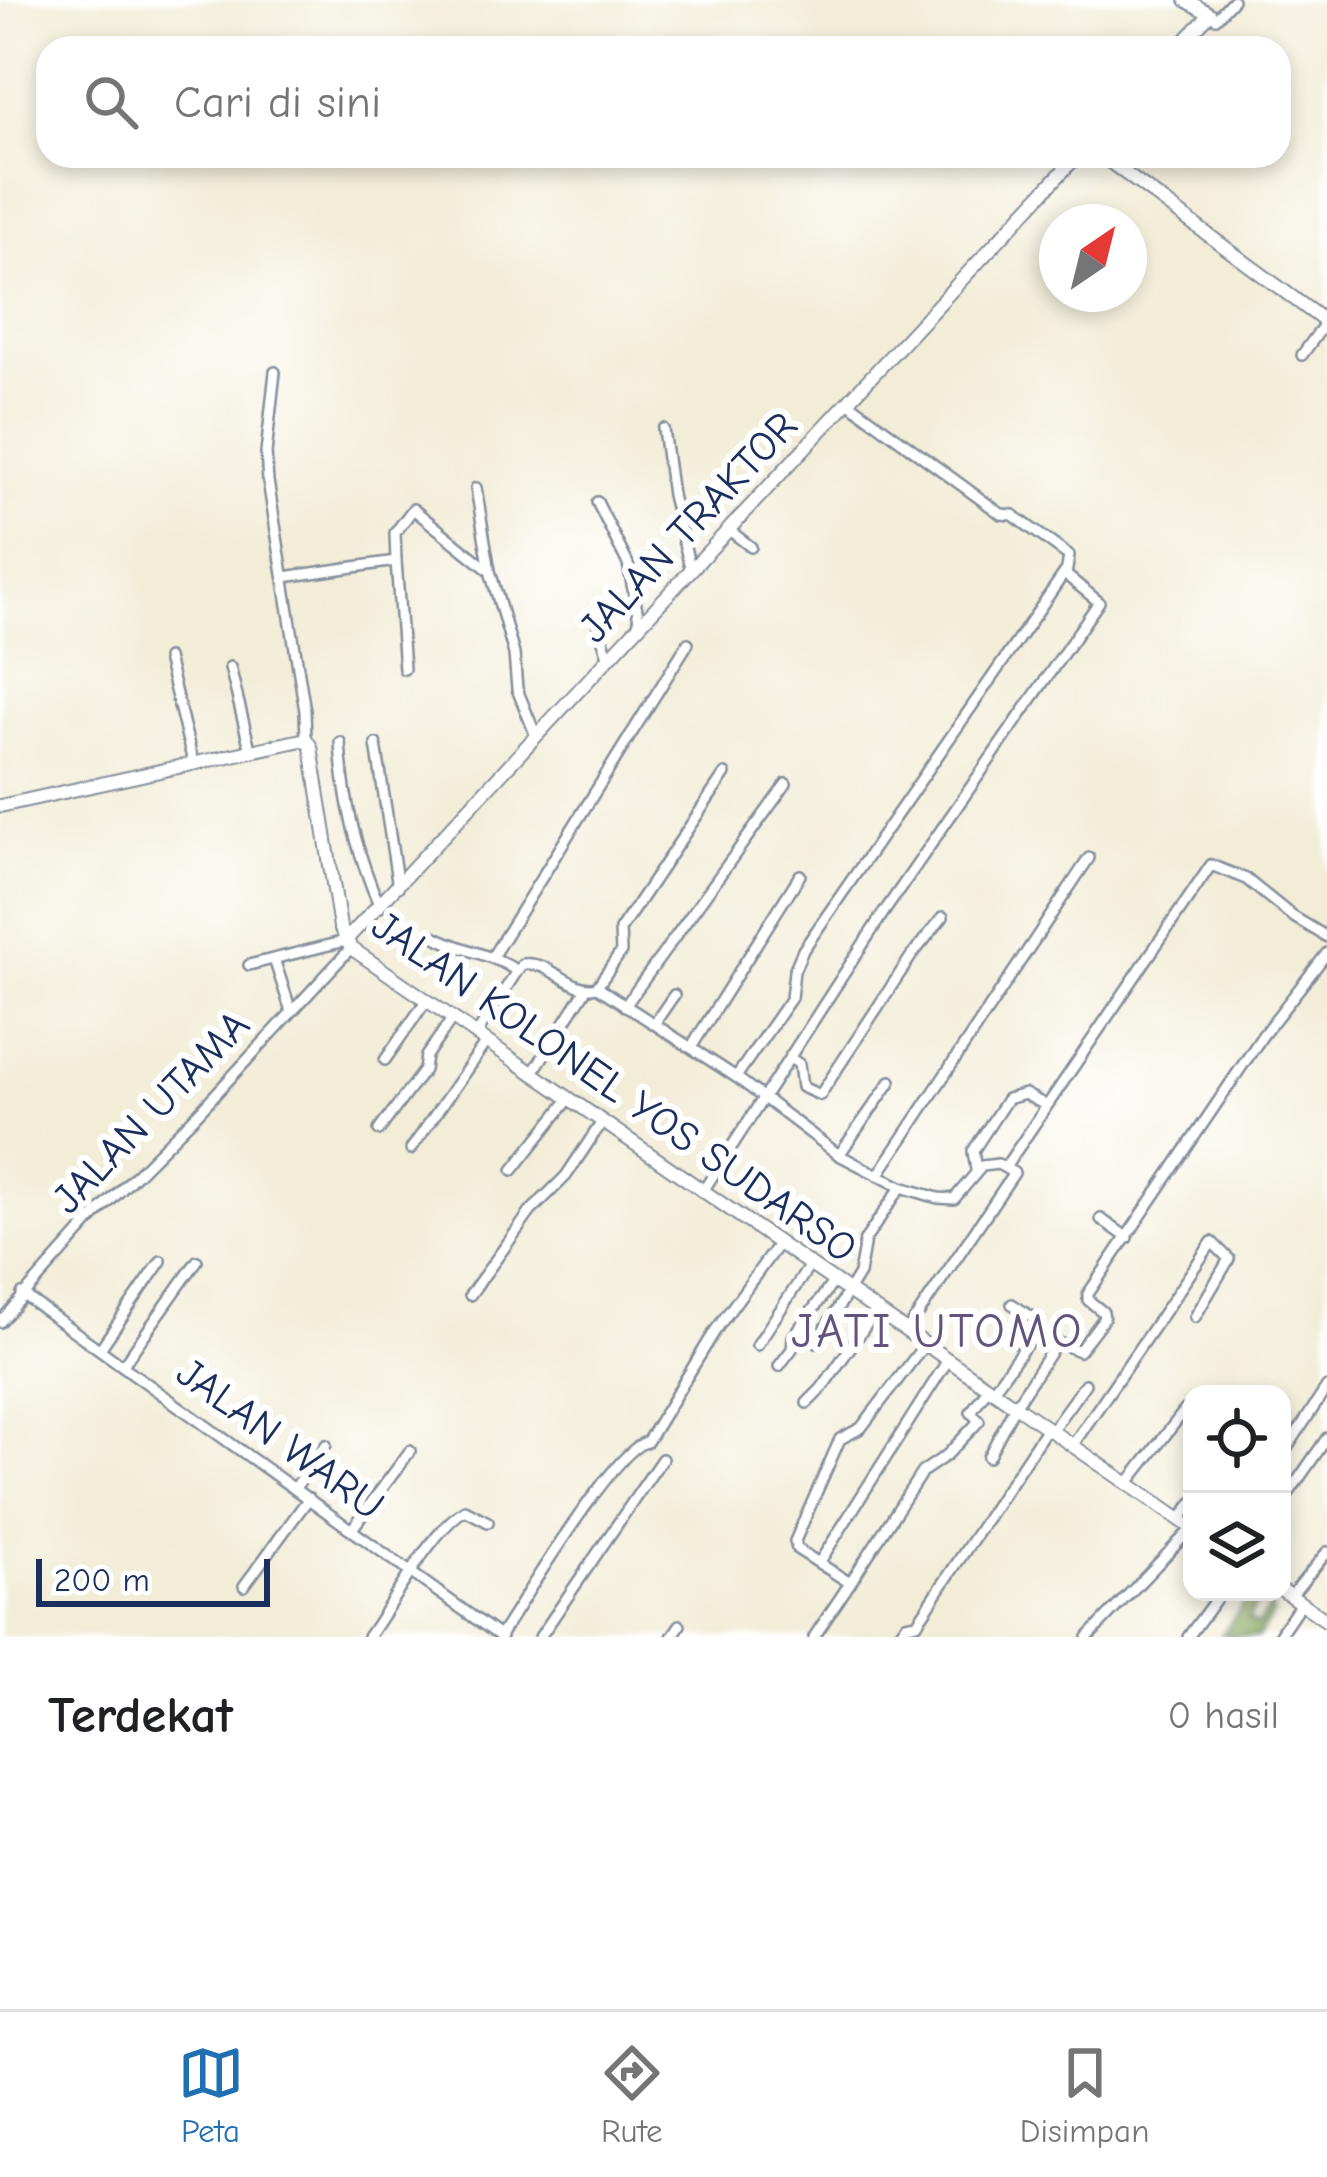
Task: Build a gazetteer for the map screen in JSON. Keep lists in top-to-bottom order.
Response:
{
  "streets": {
    "street": [
      "JALAN TRAKTOR",
      "JALAN KOLONEL YOS SUDARSO",
      "JALAN UTAMA",
      "JALAN WARU"
    ]
  },
  "crossings": [
    ["JALAN TRAKTOR", "JALAN KOLONEL YOS SUDARSO"],
    ["JALAN TRAKTOR", "JALAN UTAMA"],
    ["JALAN KOLONEL YOS SUDARSO", "JALAN UTAMA"],
    ["JALAN UTAMA", "JALAN WARU"]
  ],
  "districts": ["JATI UTOMO"],
  "scale_bar": "200 m",
  "north": "top right",
  "page": {
    "search": "Cari di sini",
    "scale": "200 m",
    "heading": ["Terdekat", "0 hasil"],
    "nav": ["Peta", "Rute", "Disimpan"]
  }
}
